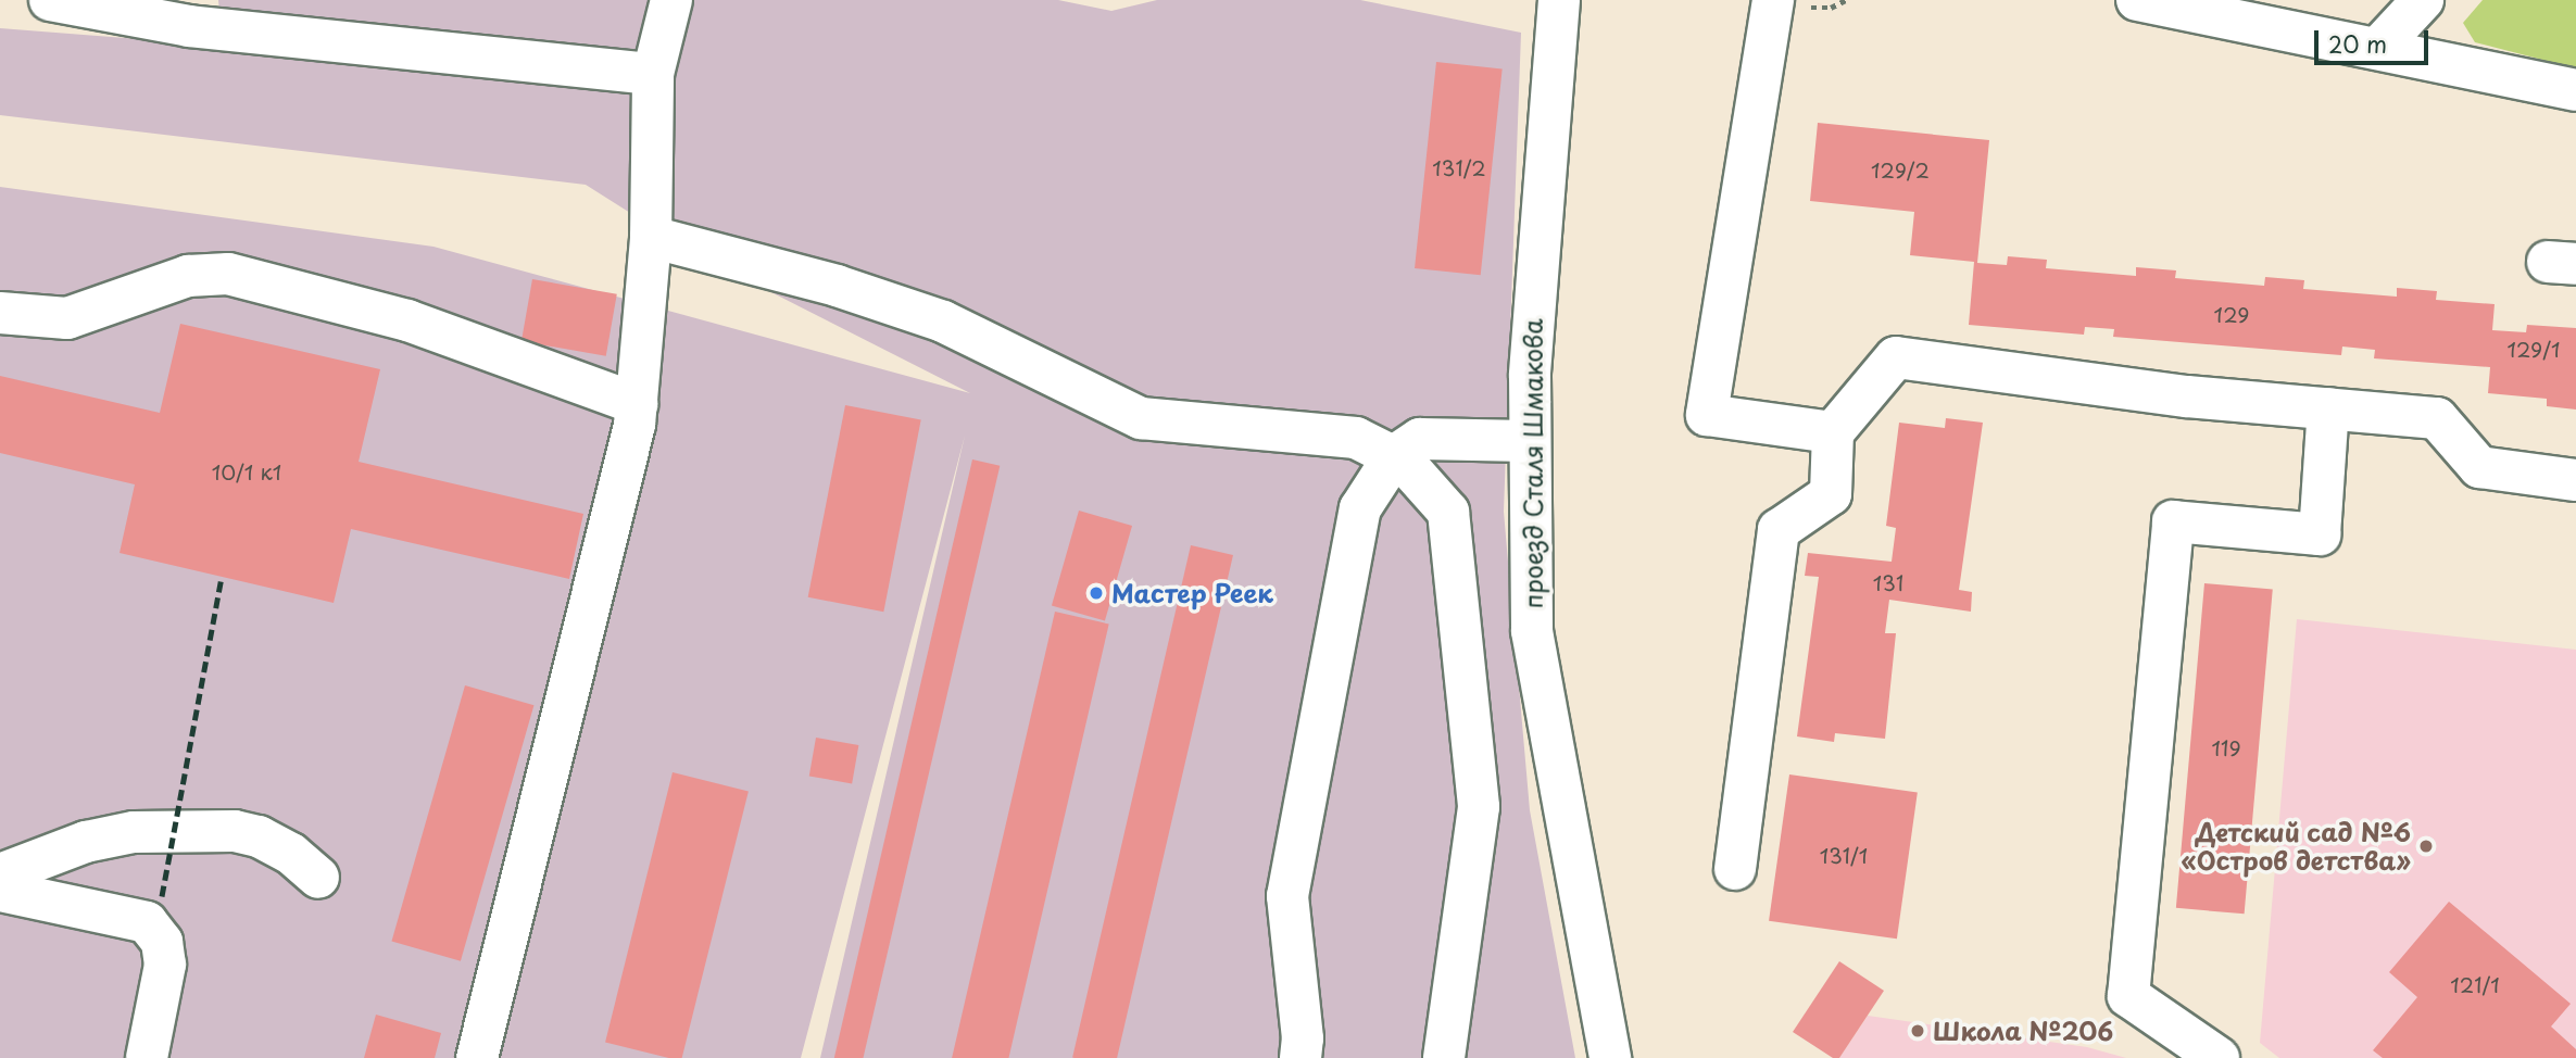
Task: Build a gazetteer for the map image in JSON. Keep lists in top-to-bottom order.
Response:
{
  "streets": {
    "street": ["проезд Сталя Шмакова"]
  },
  "places": ["Мастер Реек", "Детский сад №6 «Остров детства»", "Школа №206"],
  "house_numbers": [
    "131/2",
    "129/2",
    "129",
    "129/1",
    "10/1 к1",
    "131",
    "119",
    "131/1",
    "121/1"
  ],
  "scale_bar": "20 m"
}
